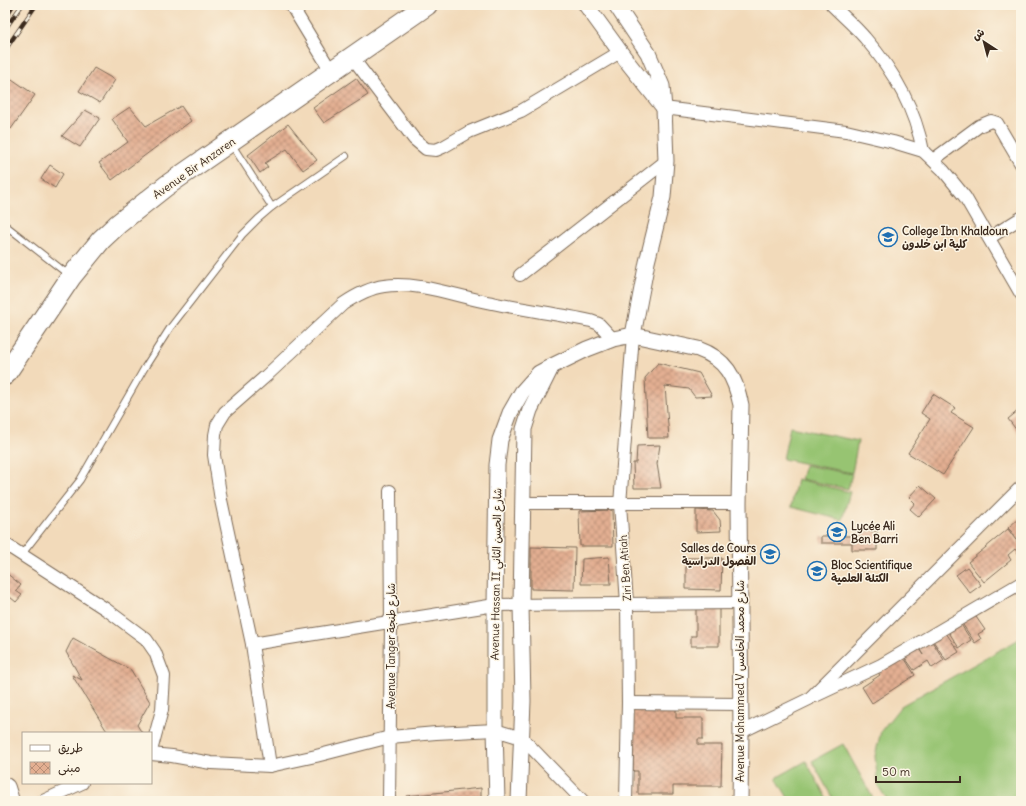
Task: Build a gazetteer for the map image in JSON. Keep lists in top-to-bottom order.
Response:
{
  "streets": {
    "main road": ["Avenue Bir Anzaren"],
    "street": [
      "Ziri Ben Atiah",
      "Avenue Hassan II شارع الحسن الثاني",
      "Avenue Tanger شارع طنجة",
      "Avenue Mohammed V شارع محمد الخامس"
    ]
  },
  "crossings": [
    ["Ziri Ben Atiah", "Avenue Hassan II شارع الحسن الثاني"],
    ["Ziri Ben Atiah", "Avenue Mohammed V شارع محمد الخامس"],
    ["Avenue Hassan II شارع الحسن الثاني", "Avenue Mohammed V شارع محمد الخامس"]
  ],
  "places": {
    "school or university": [
      "College Ibn Khaldoun كلية ابن خلدون",
      "Lycée Ali Ben Barri",
      "Salles de Cours الفصول الدراسية",
      "Bloc Scientifique الكتلة العلمية"
    ]
  },
  "legend": ["طريق", "مبنى"],
  "scale_bar": "50 m",
  "north": "top left"
}
